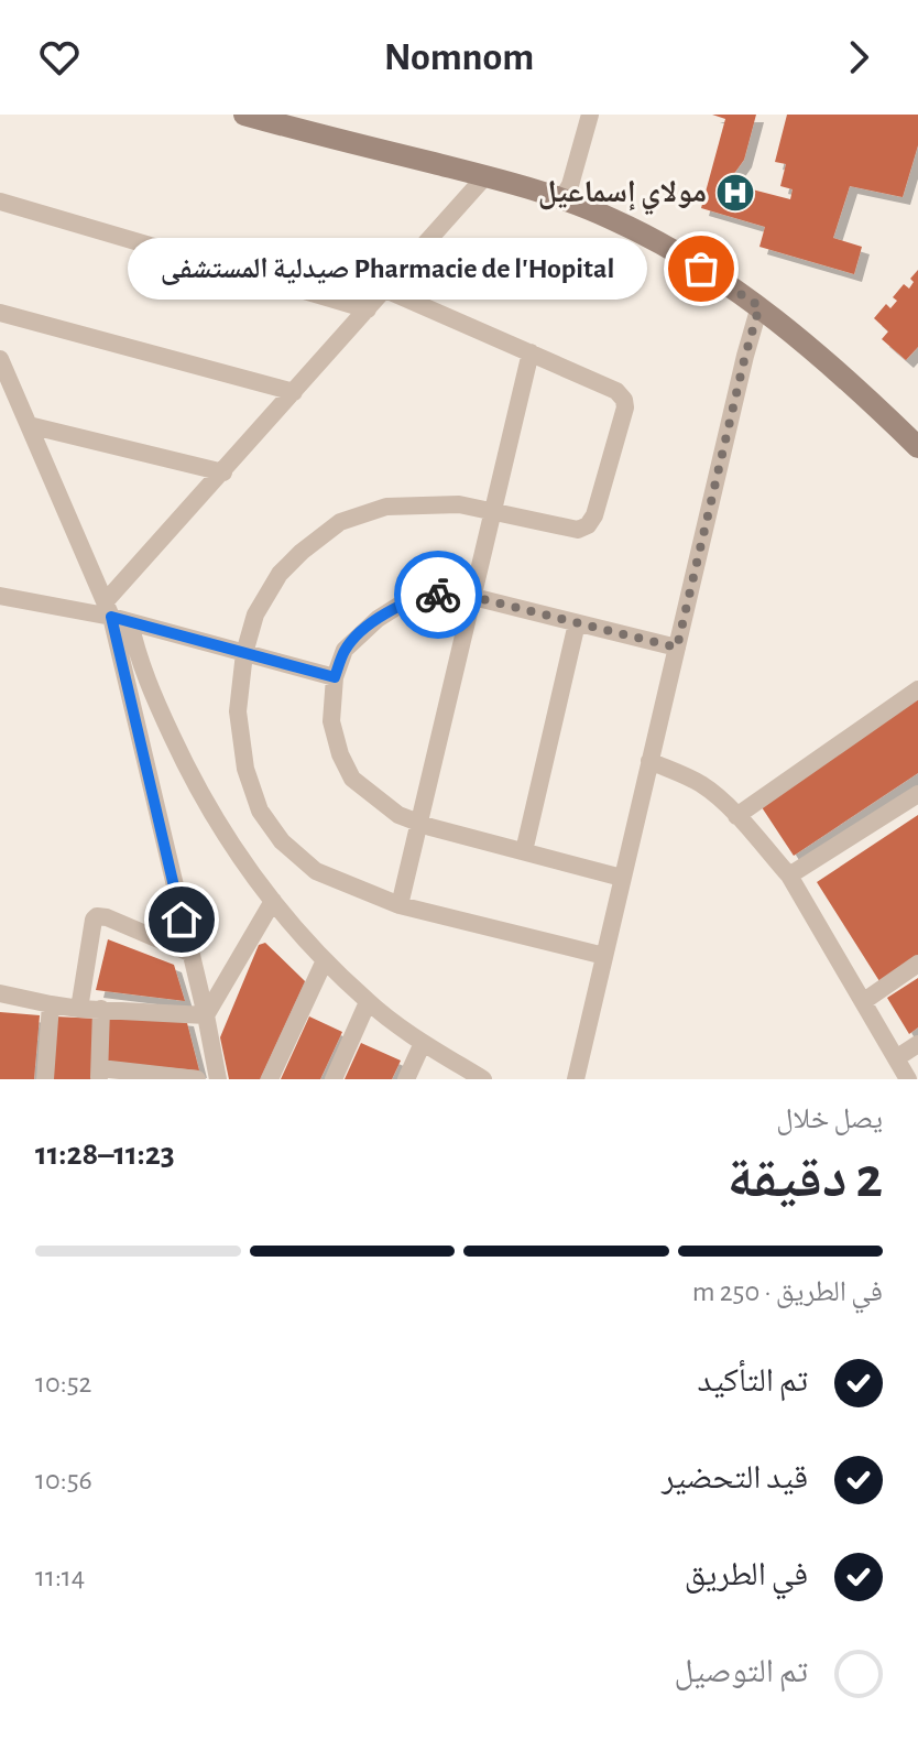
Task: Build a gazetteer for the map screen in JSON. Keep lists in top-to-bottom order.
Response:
{
  "places": {
    "hospital": ["مولاي إسماعيل"],
    "other": ["Pharmacie de l'Hopital صيدلية المستشفى"]
  },
  "page": {
    "header": "Nomnom",
    "bubble": "Pharmacie de l'Hopital صيدلية المستشفى",
    "heading": ["2 دقيقة", "يصل خلال", "11:23–11:28"],
    "bar": "في الطريق · 250 m",
    "list": [
      ["تم التأكيد", "10:52"],
      ["قيد التحضير", "10:56"],
      ["في الطريق", "11:14"],
      "تم التوصيل"
    ]
  }
}
